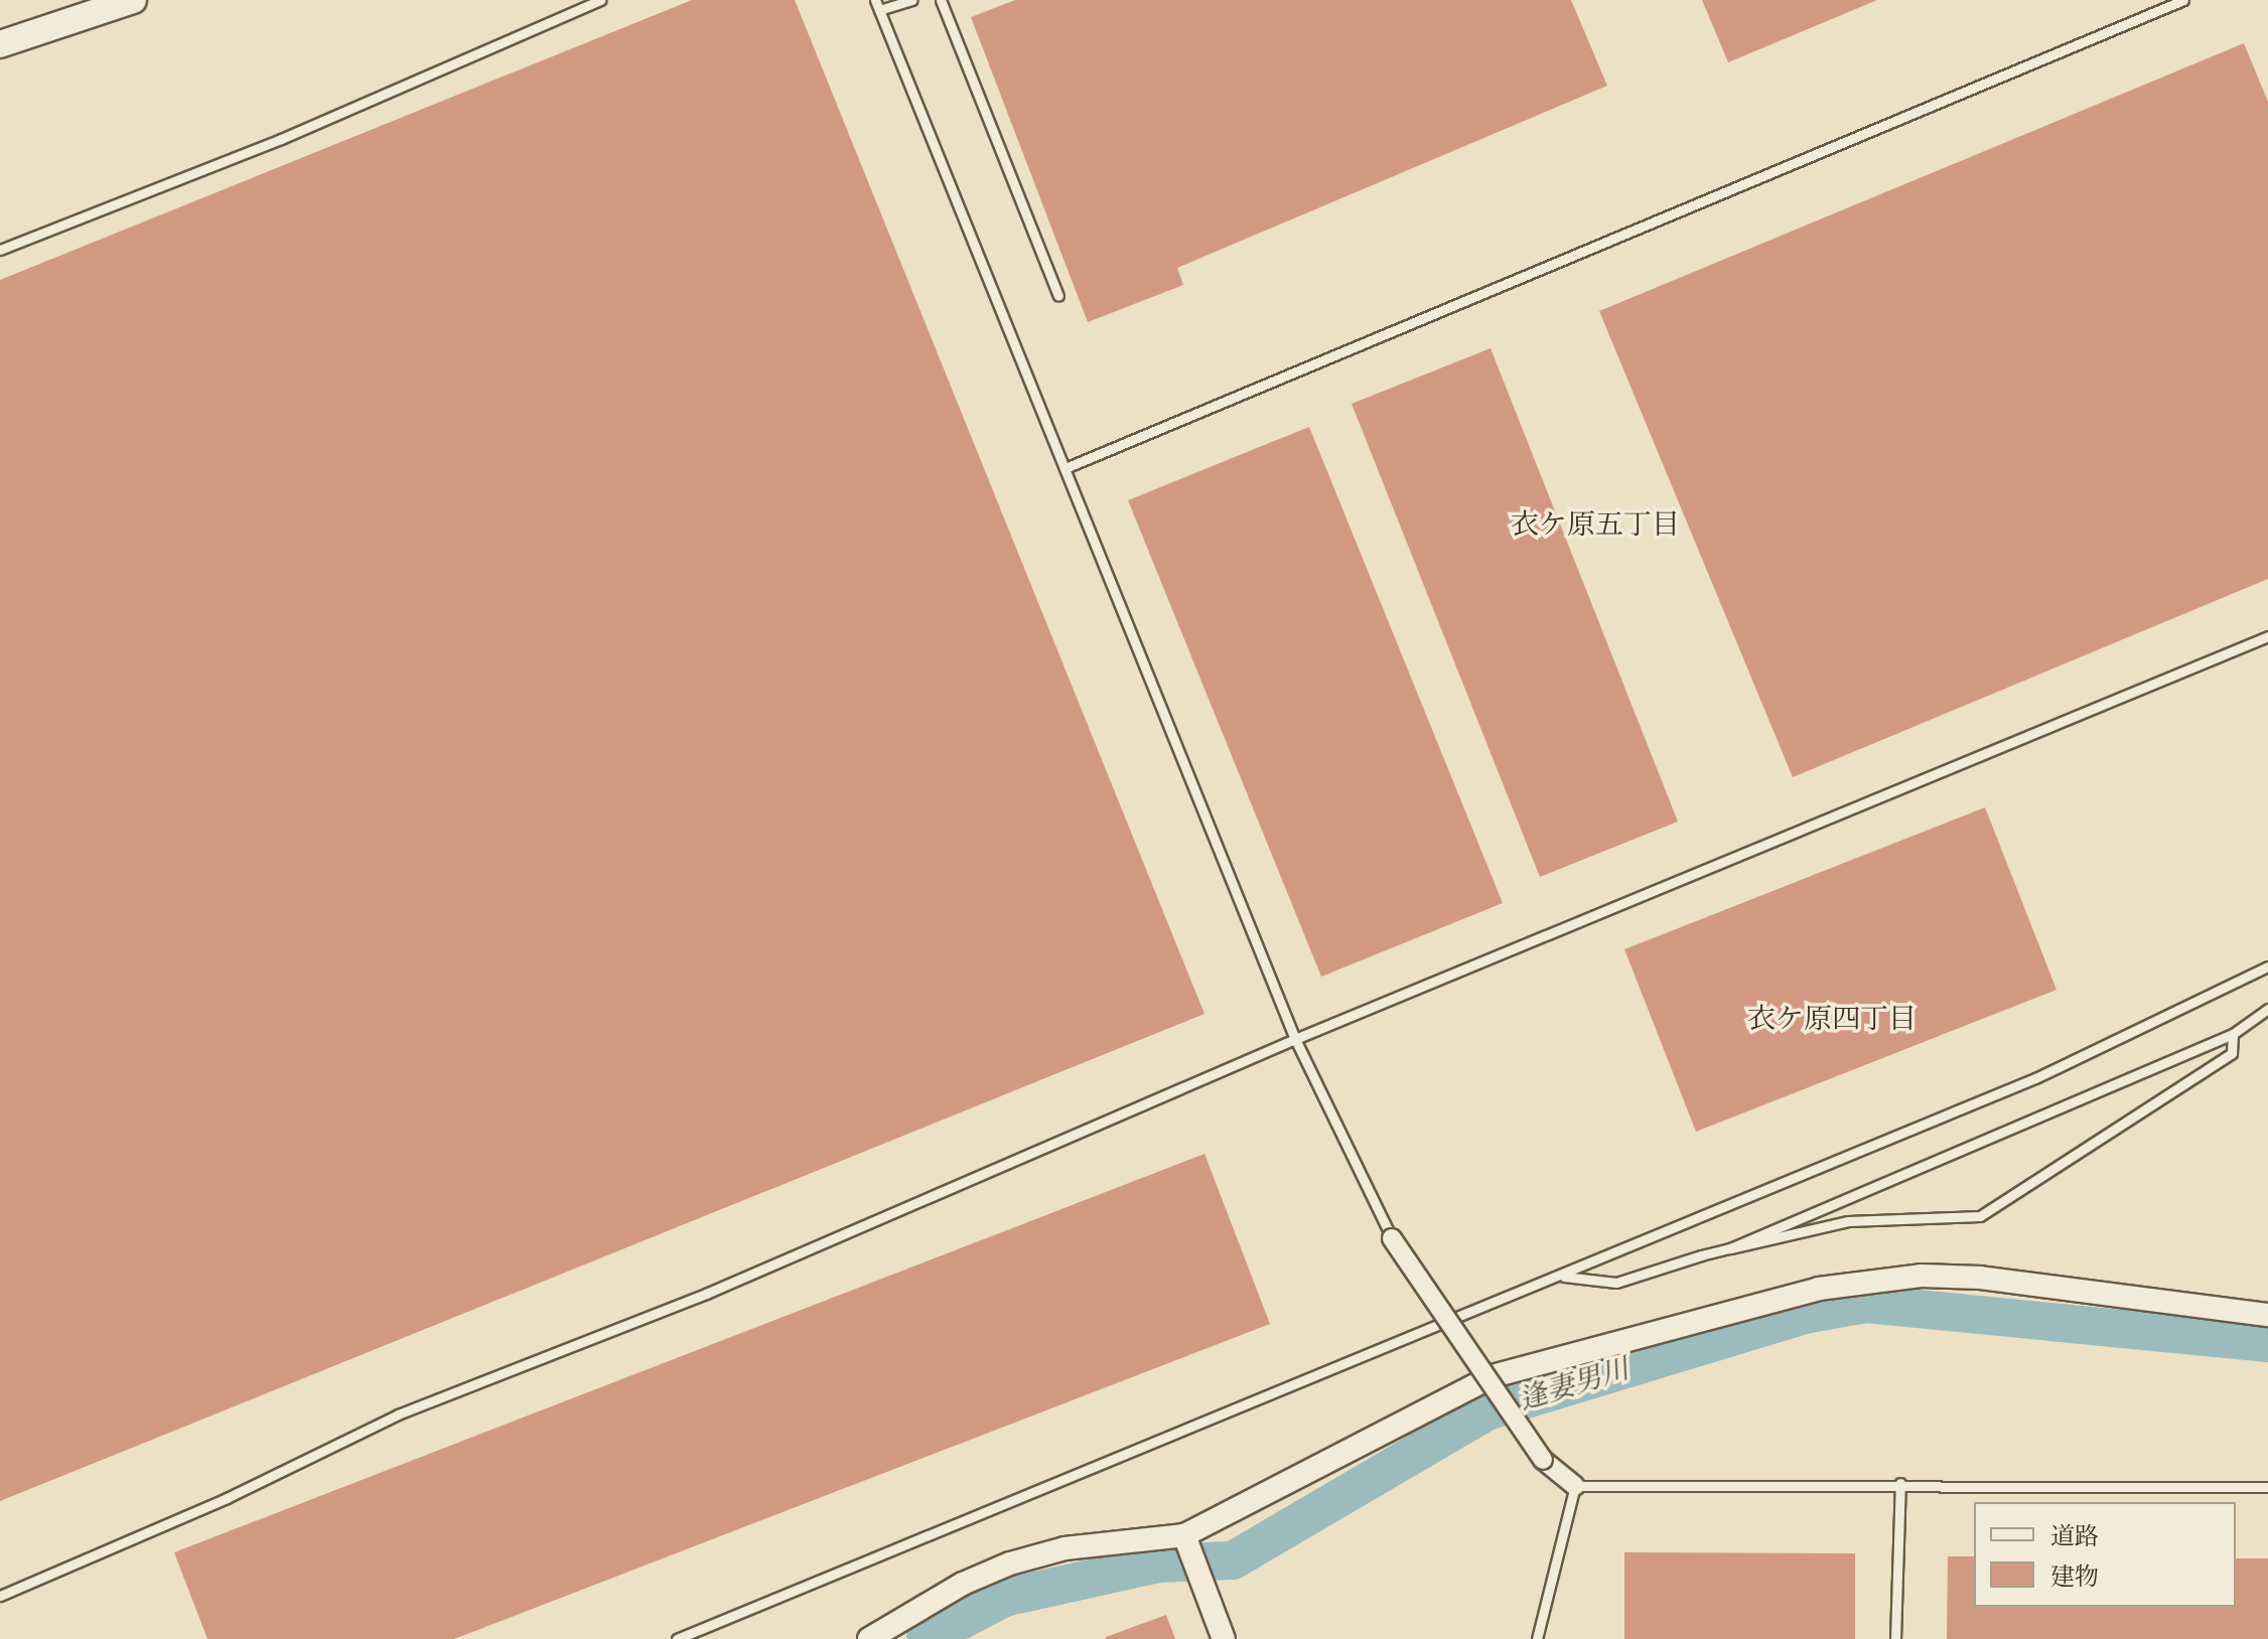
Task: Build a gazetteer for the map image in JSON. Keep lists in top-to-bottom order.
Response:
{
  "districts": ["衣ケ原五丁目", "衣ケ原四丁目"],
  "water": ["逢妻男川"],
  "legend": ["道路", "建物"]
}
